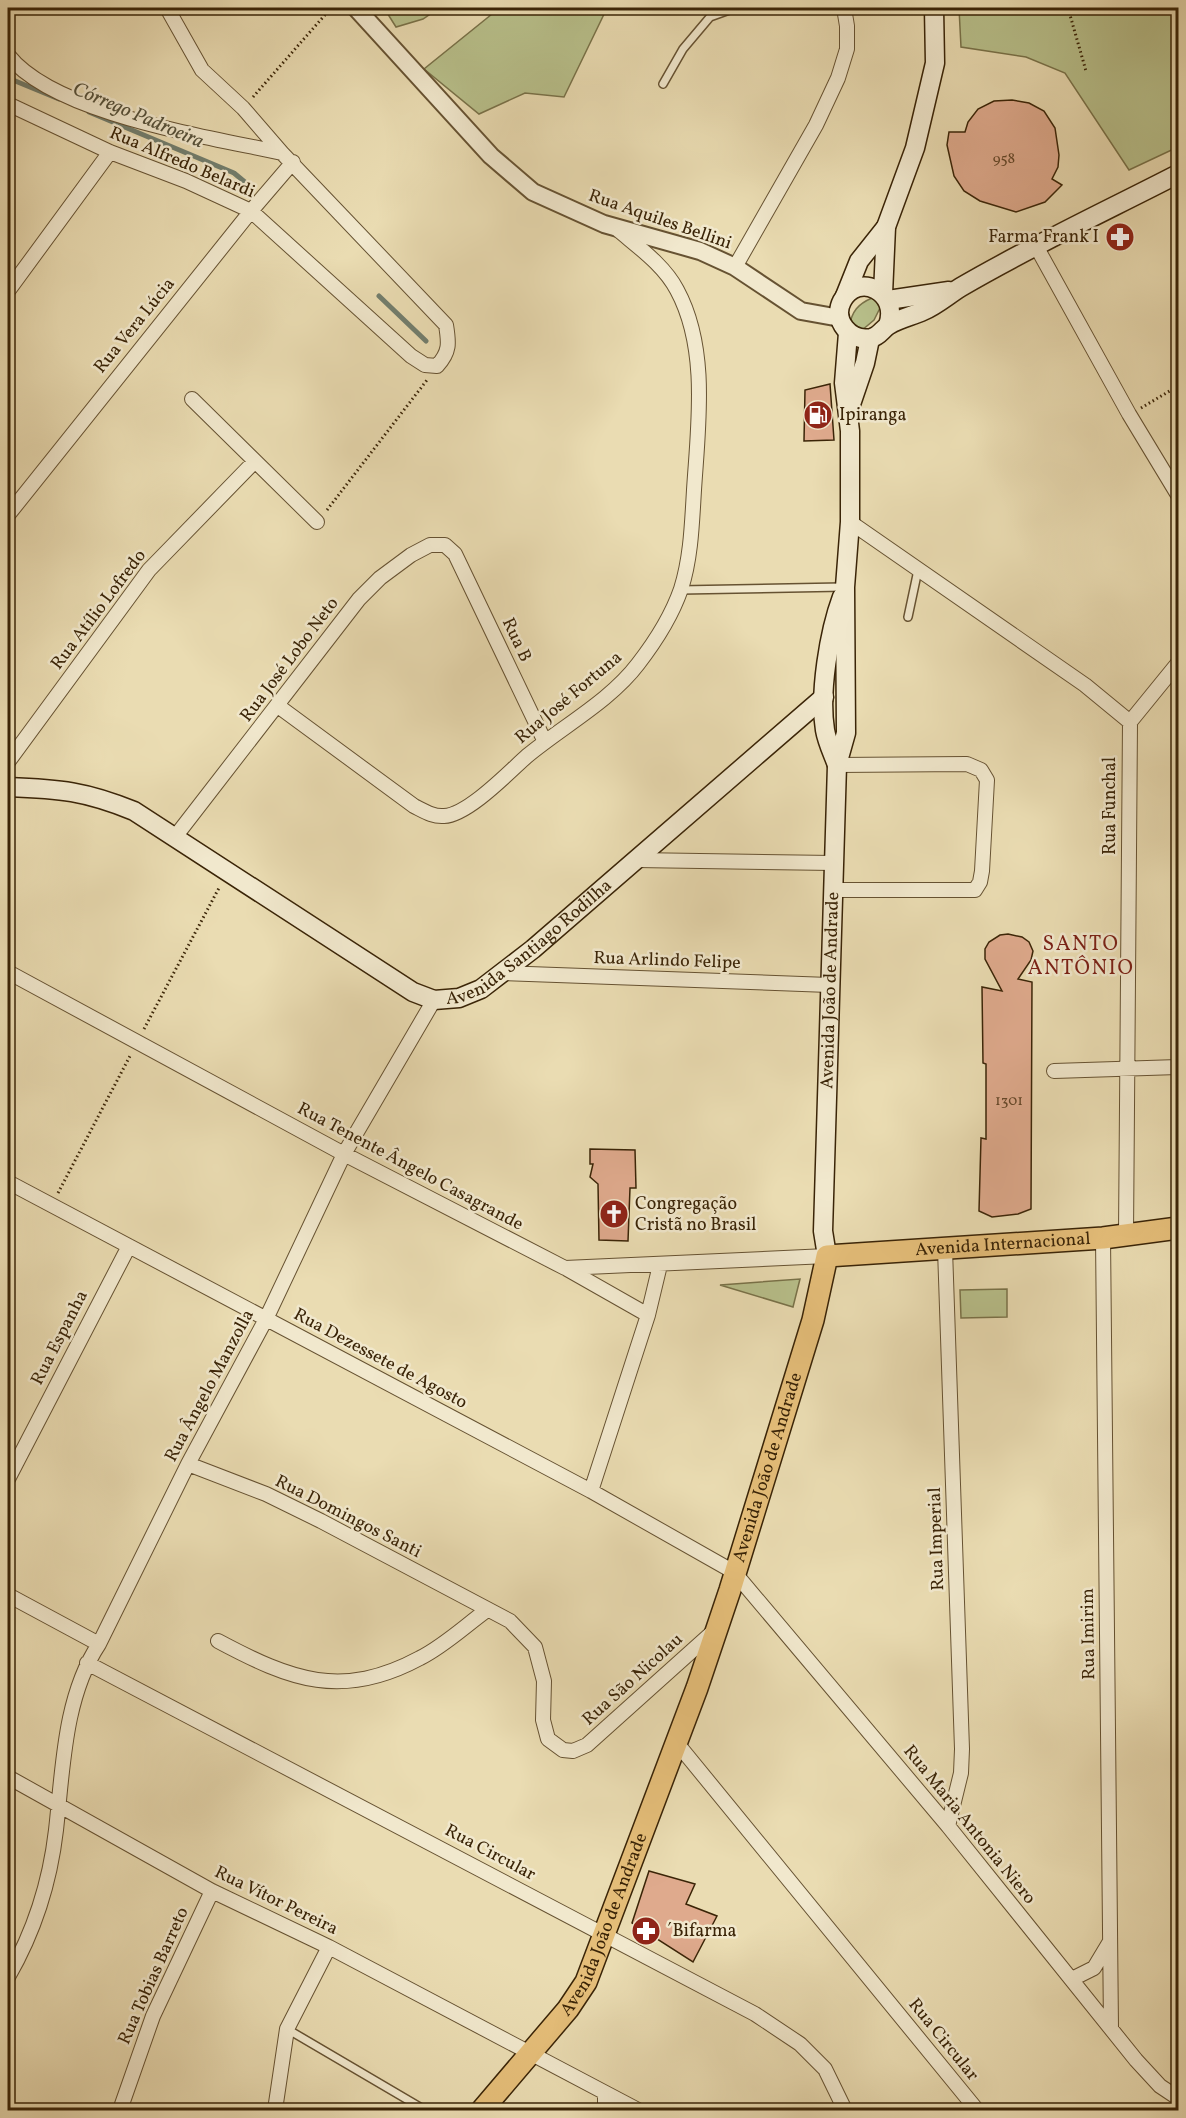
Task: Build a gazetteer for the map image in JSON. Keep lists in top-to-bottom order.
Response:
{
  "streets": {
    "main road": ["Avenida Santiago Rodilha", "Avenida João de Andrade", "Avenida Internacional"],
    "street": [
      "Rua Alfredo Belardi",
      "Rua Aquiles Bellini",
      "Rua Vera Lúcia",
      "Rua Atílio Lofredo",
      "Rua B",
      "Rua José Lobo Neto",
      "Rua José Fortuna",
      "Rua Funchal",
      "Rua Arlindo Felipe",
      "Rua Tenente Ângelo Casagrande",
      "Rua Espanha",
      "Rua Dezessete de Agosto",
      "Rua Ângelo Manzolla",
      "Rua Domingos Santi",
      "Rua Imperial",
      "Rua Imirim",
      "Rua São Nicolau",
      "Rua Maria Antonia Niero",
      "Rua Circular",
      "Rua Vítor Pereira",
      "Rua Tobias Barreto"
    ]
  },
  "crossings": [
    ["Rua Alfredo Belardi", "Rua Vera Lúcia"],
    ["Rua Aquiles Bellini", "Rua José Fortuna"],
    ["Rua Aquiles Bellini", "Avenida João de Andrade"],
    ["Rua B", "Rua José Lobo Neto"],
    ["Rua B", "Rua José Fortuna"],
    ["Rua José Lobo Neto", "Rua José Fortuna"],
    ["Rua José Lobo Neto", "Avenida Santiago Rodilha"],
    ["Rua Funchal", "Avenida Internacional"],
    ["Avenida Santiago Rodilha", "Rua Arlindo Felipe"],
    ["Avenida Santiago Rodilha", "Avenida João de Andrade"],
    ["Avenida Santiago Rodilha", "Rua Ângelo Manzolla"],
    ["Rua Arlindo Felipe", "Avenida João de Andrade"],
    ["Avenida João de Andrade", "Rua Tenente Ângelo Casagrande"],
    ["Avenida João de Andrade", "Avenida Internacional"],
    ["Avenida João de Andrade", "Rua Dezessete de Agosto"],
    ["Avenida João de Andrade", "Rua São Nicolau"],
    ["Avenida João de Andrade", "Rua Maria Antonia Niero"],
    ["Avenida João de Andrade", "Rua Circular"],
    ["Avenida João de Andrade", "Rua Vítor Pereira"],
    ["Rua Tenente Ângelo Casagrande", "Avenida Internacional"],
    ["Rua Tenente Ângelo Casagrande", "Rua Ângelo Manzolla"],
    ["Avenida Internacional", "Rua Imperial"],
    ["Avenida Internacional", "Rua Imirim"],
    ["Rua Espanha", "Rua Dezessete de Agosto"],
    ["Rua Dezessete de Agosto", "Rua Ângelo Manzolla"],
    ["Rua Dezessete de Agosto", "Rua Maria Antonia Niero"],
    ["Rua Ângelo Manzolla", "Rua Domingos Santi"],
    ["Rua Ângelo Manzolla", "Rua Circular"],
    ["Rua Ângelo Manzolla", "Rua Vítor Pereira"],
    ["Rua Domingos Santi", "Rua São Nicolau"],
    ["Rua Imperial", "Rua Maria Antonia Niero"],
    ["Rua Imirim", "Rua Maria Antonia Niero"],
    ["Rua Vítor Pereira", "Rua Tobias Barreto"]
  ],
  "districts": ["SANTO ANTÔNIO"],
  "water": ["Córrego Padroeira"],
  "places": {
    "pharmacy": ["Farma Frank I", "´Bifarma"],
    "fuel station": ["Ipiranga"],
    "church": ["Congregação Cristã no Brasil"]
  },
  "house_numbers": ["958", "1301"]
}
